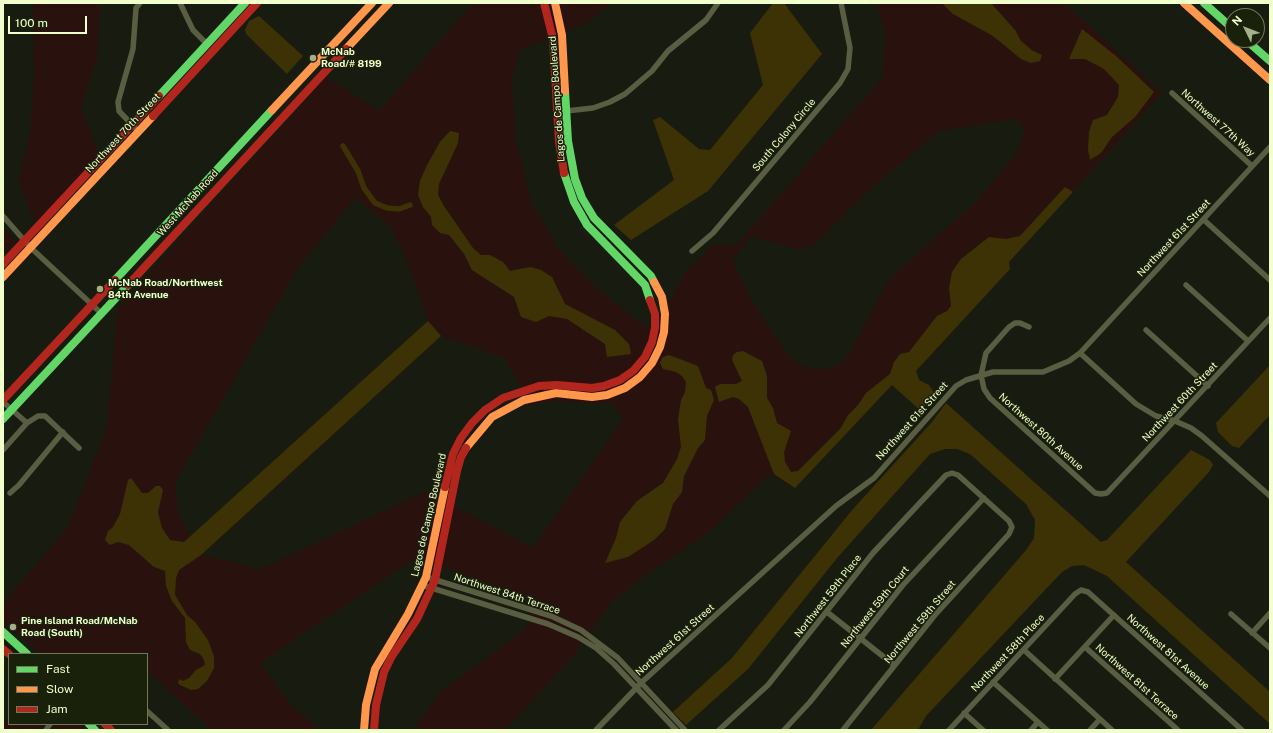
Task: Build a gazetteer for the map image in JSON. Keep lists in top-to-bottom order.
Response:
{
  "streets": {
    "street": [
      "Lagos de Campo Boulevard",
      "Northwest 77th Way",
      "Northwest 70th Street",
      "South Colony Circle",
      "West McNab Road",
      "Northwest 61st Street",
      "Northwest 60th Street",
      "Northwest 80th Avenue",
      "Northwest 84th Terrace",
      "Northwest 59th Place",
      "Northwest 59th Court",
      "Northwest 59th Street",
      "Northwest 81st Avenue",
      "Northwest 58th Place",
      "Northwest 81st Terrace"
    ]
  },
  "crossings": [
    ["Lagos de Campo Boulevard", "Northwest 84th Terrace"],
    ["Northwest 77th Way", "Northwest 61st Street"],
    ["Northwest 61st Street", "Northwest 80th Avenue"],
    ["Northwest 61st Street", "Northwest 84th Terrace"],
    ["Northwest 60th Street", "Northwest 80th Avenue"],
    ["Northwest 59th Place", "Northwest 59th Court"],
    ["Northwest 59th Place", "Northwest 59th Street"],
    ["Northwest 59th Court", "Northwest 59th Street"],
    ["Northwest 81st Avenue", "Northwest 58th Place"]
  ],
  "places": ["McNab Road/# 8199", "McNab Road/Northwest 84th Avenue", "Pine Island Road/McNab Road (South)"],
  "legend": ["Fast", "Slow", "Jam"],
  "scale_bar": "100 m",
  "north": "top left"
}
